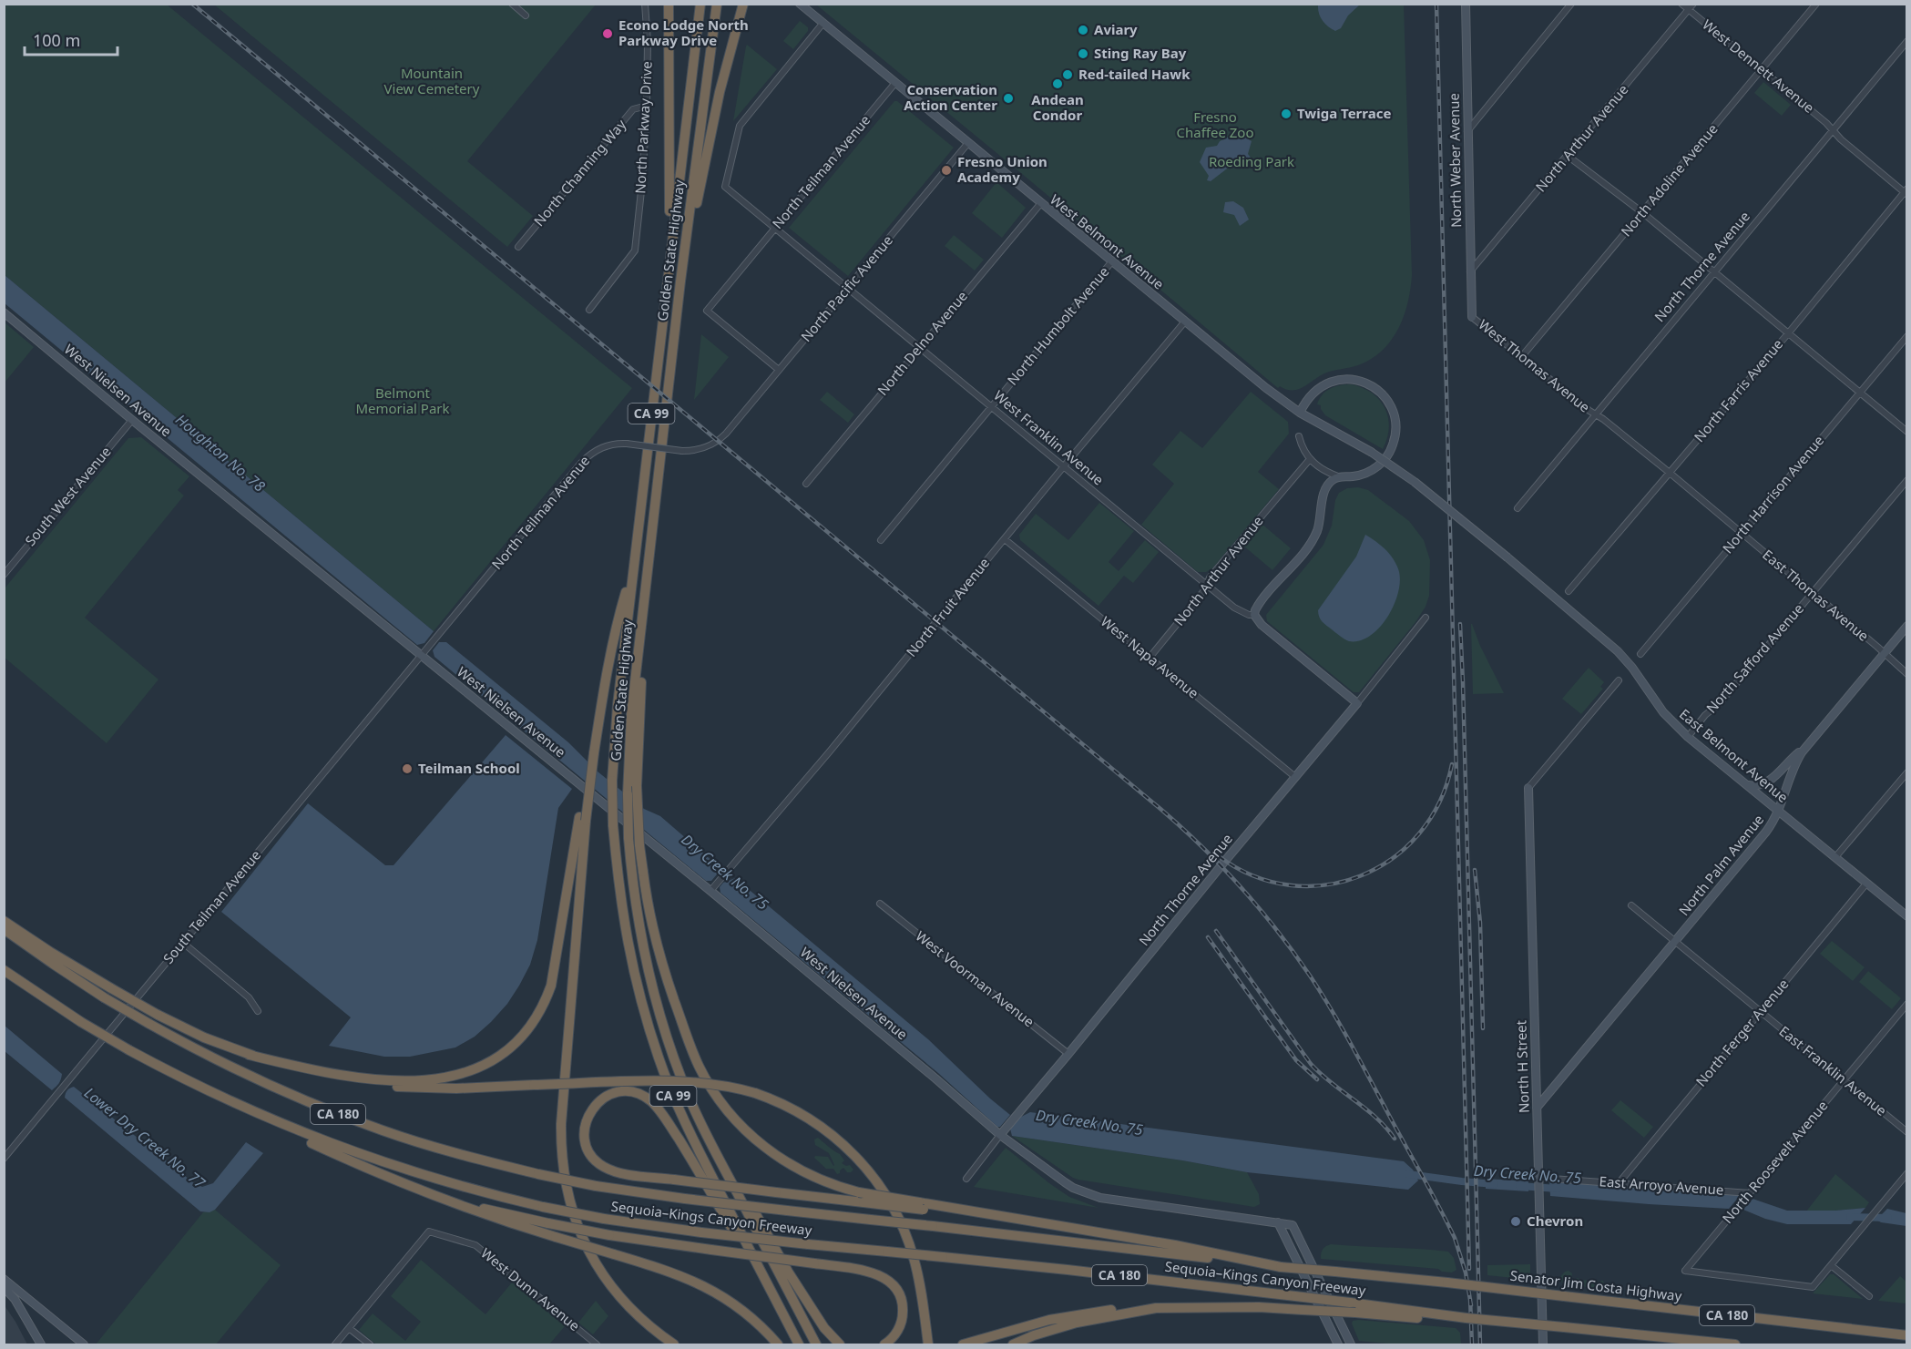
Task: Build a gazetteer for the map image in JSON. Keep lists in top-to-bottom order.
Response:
{
  "streets": {
    "highway": [
      "Golden State Highway",
      "CA 99",
      "CA 180",
      "Sequoia–Kings Canyon Freeway",
      "Senator Jim Costa Highway"
    ],
    "street": [
      "West Dennett Avenue",
      "North Parkway Drive",
      "North Arthur Avenue",
      "North Weber Avenue",
      "North Teilman Avenue",
      "North Channing Way",
      "North Adoline Avenue",
      "West Belmont Avenue",
      "North Thorne Avenue",
      "North Pacific Avenue",
      "North Humbolt Avenue",
      "North Delno Avenue",
      "West Thomas Avenue",
      "West Nielsen Avenue",
      "North Farris Avenue",
      "West Franklin Avenue",
      "North Harrison Avenue",
      "South West Avenue",
      "East Thomas Avenue",
      "North Fruit Avenue",
      "West Napa Avenue",
      "North Safford Avenue",
      "East Belmont Avenue",
      "North Palm Avenue",
      "South Teilman Avenue",
      "West Voorman Avenue",
      "North Ferger Avenue",
      "North H Street",
      "East Franklin Avenue",
      "North Roosevelt Avenue",
      "East Arroyo Avenue",
      "West Dunn Avenue"
    ]
  },
  "crossings": [
    ["West Dennett Avenue", "North Arthur Avenue"],
    ["West Dennett Avenue", "North Adoline Avenue"],
    ["West Dennett Avenue", "North Thorne Avenue"],
    ["West Dennett Avenue", "North Farris Avenue"],
    ["North Parkway Drive", "North Channing Way"],
    ["North Arthur Avenue", "North Weber Avenue"],
    ["North Arthur Avenue", "West Franklin Avenue"],
    ["North Arthur Avenue", "West Napa Avenue"],
    ["North Weber Avenue", "West Thomas Avenue"],
    ["North Teilman Avenue", "West Belmont Avenue"],
    ["North Teilman Avenue", "North Pacific Avenue"],
    ["North Teilman Avenue", "West Nielsen Avenue"],
    ["North Teilman Avenue", "West Franklin Avenue"],
    ["North Teilman Avenue", "South Teilman Avenue"],
    ["North Adoline Avenue", "West Thomas Avenue"],
    ["West Belmont Avenue", "North Pacific Avenue"],
    ["West Belmont Avenue", "North Humbolt Avenue"],
    ["West Belmont Avenue", "North Delno Avenue"],
    ["West Belmont Avenue", "West Franklin Avenue"],
    ["West Belmont Avenue", "North Fruit Avenue"],
    ["West Belmont Avenue", "East Belmont Avenue"],
    ["North Thorne Avenue", "West Thomas Avenue"],
    ["North Thorne Avenue", "West Nielsen Avenue"],
    ["North Thorne Avenue", "West Franklin Avenue"],
    ["North Thorne Avenue", "East Thomas Avenue"],
    ["North Thorne Avenue", "West Napa Avenue"],
    ["North Thorne Avenue", "West Voorman Avenue"],
    ["North Pacific Avenue", "West Franklin Avenue"],
    ["North Humbolt Avenue", "West Franklin Avenue"],
    ["North Delno Avenue", "West Franklin Avenue"],
    ["West Thomas Avenue", "East Thomas Avenue"],
    ["West Nielsen Avenue", "South West Avenue"],
    ["West Nielsen Avenue", "North Fruit Avenue"],
    ["West Nielsen Avenue", "South Teilman Avenue"],
    ["North Farris Avenue", "East Thomas Avenue"],
    ["West Franklin Avenue", "North Fruit Avenue"],
    ["North Harrison Avenue", "East Thomas Avenue"],
    ["East Thomas Avenue", "North Safford Avenue"],
    ["East Thomas Avenue", "North Palm Avenue"],
    ["North Fruit Avenue", "West Napa Avenue"],
    ["North Safford Avenue", "East Belmont Avenue"],
    ["East Belmont Avenue", "North Palm Avenue"],
    ["East Belmont Avenue", "North Ferger Avenue"],
    ["North Palm Avenue", "North H Street"],
    ["North Palm Avenue", "East Franklin Avenue"],
    ["North Ferger Avenue", "East Franklin Avenue"],
    ["North Ferger Avenue", "East Arroyo Avenue"],
    ["North H Street", "East Arroyo Avenue"],
    ["East Franklin Avenue", "North Roosevelt Avenue"],
    ["CA 180", "Sequoia–Kings Canyon Freeway"],
    ["North Roosevelt Avenue", "East Arroyo Avenue"],
    ["Sequoia–Kings Canyon Freeway", "Senator Jim Costa Highway"]
  ],
  "water": ["Houghton No. 78", "Dry Creek No. 75", "Lower Dry Creek No. 77"],
  "parks": [
    "Mountain View Cemetery",
    "Fresno Chaffee Zoo",
    "Roeding Park",
    "Belmont Memorial Park"
  ],
  "places": [
    "Aviary",
    "Econo Lodge North Parkway Drive",
    "Sting Ray Bay",
    "Red-tailed Hawk",
    "Andean Condor",
    "Conservation Action Center",
    "Twiga Terrace",
    "Fresno Union Academy",
    "Teilman School",
    "Chevron"
  ],
  "scale_bar": "100 m"
}
